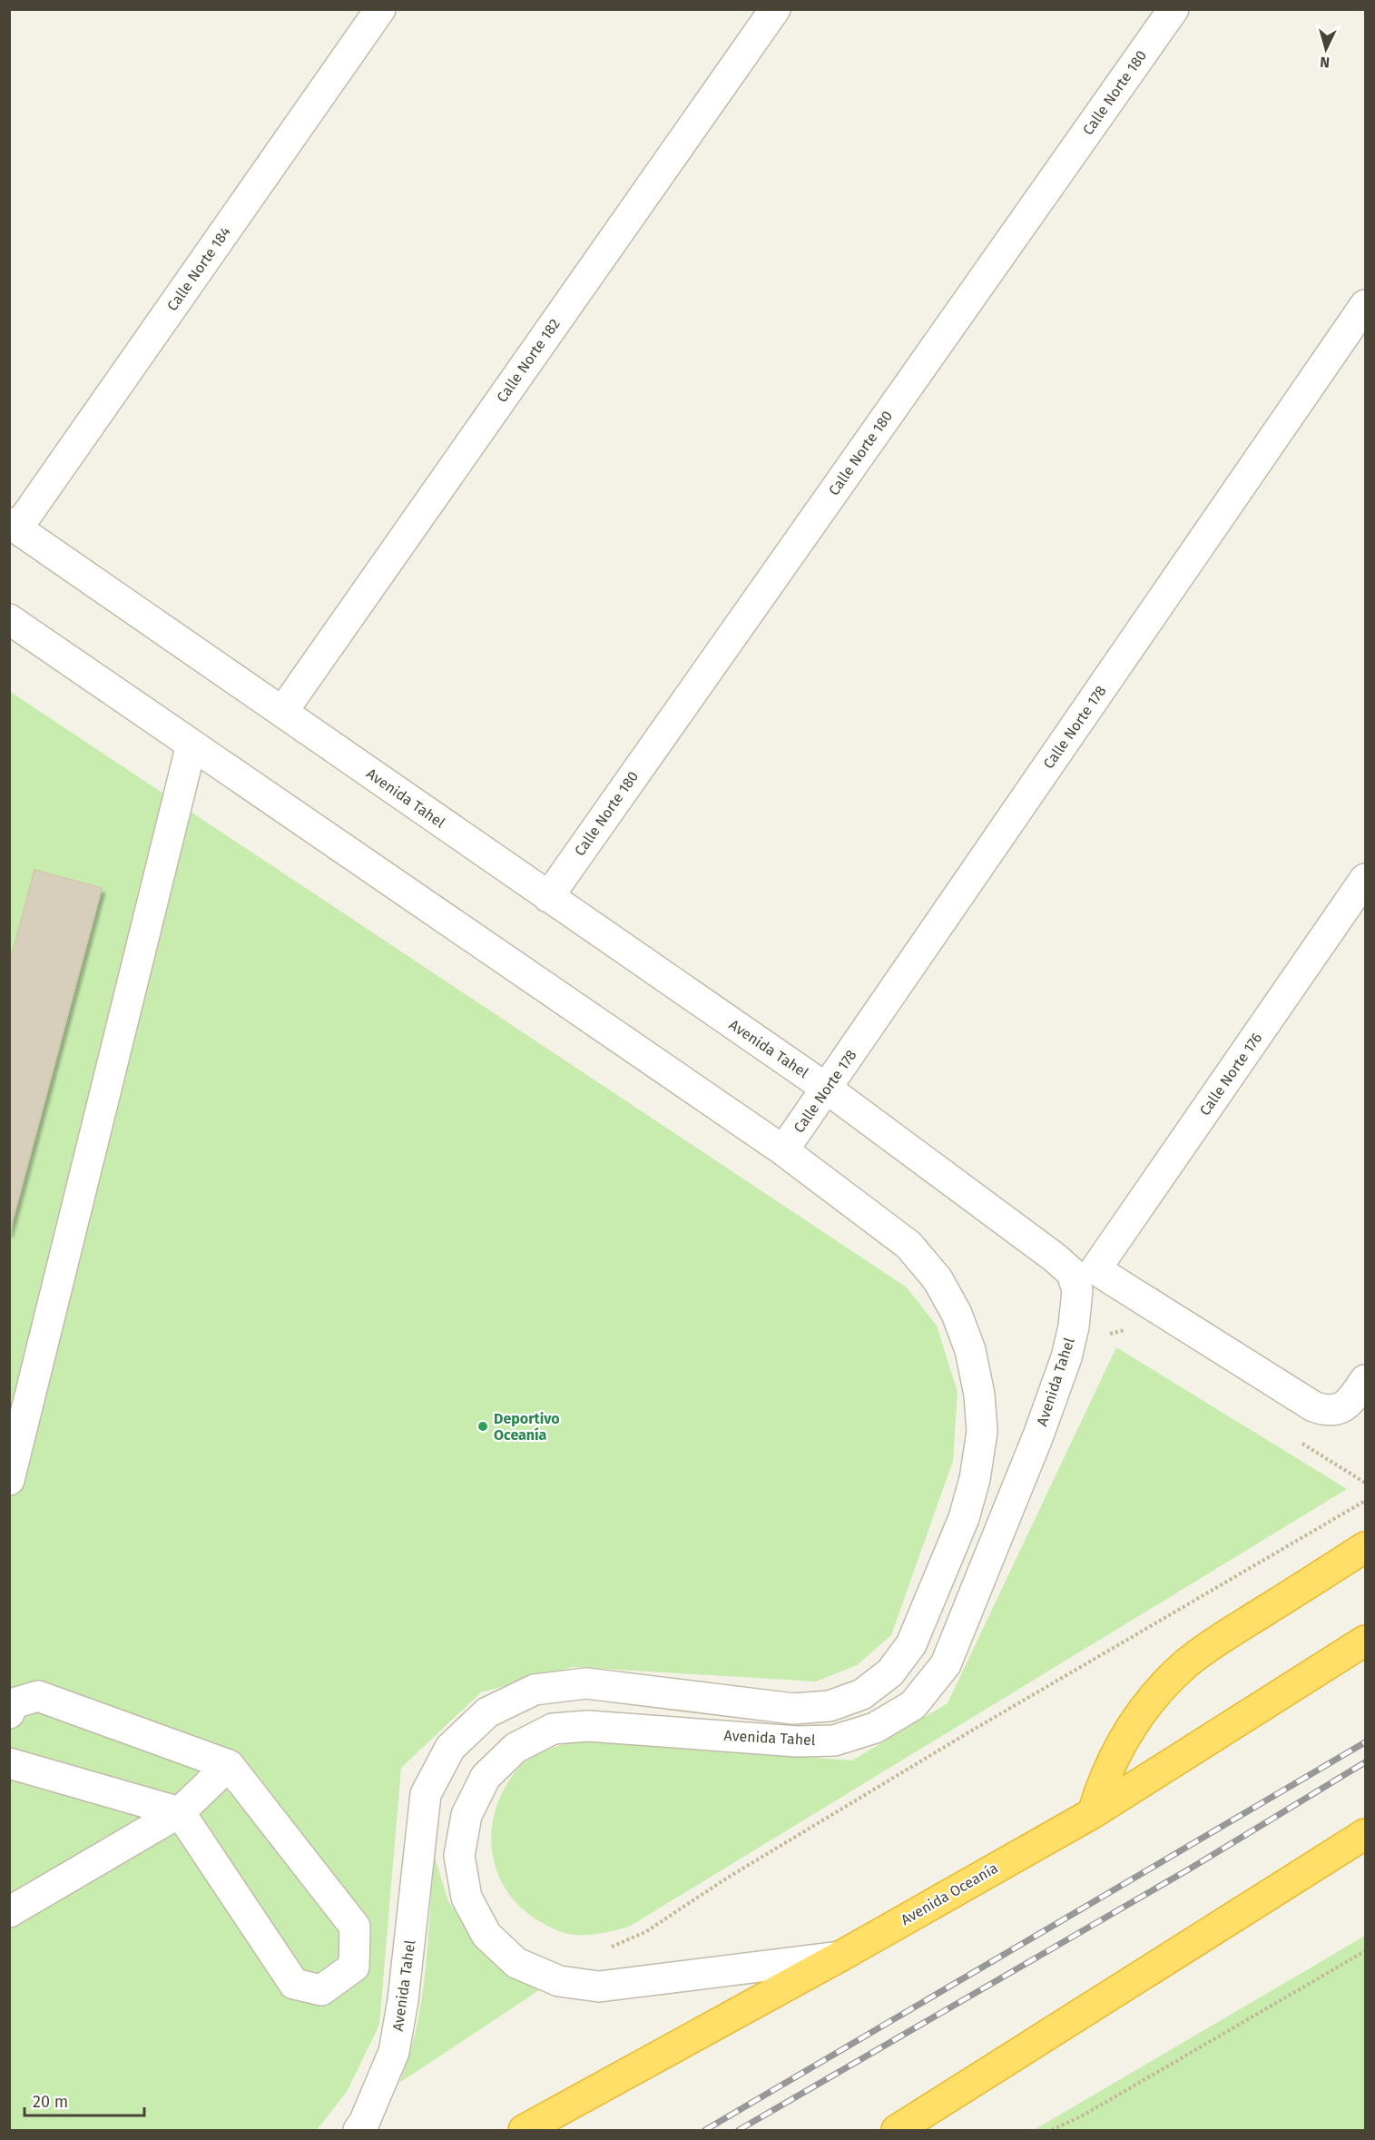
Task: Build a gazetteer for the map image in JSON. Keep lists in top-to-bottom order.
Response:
{
  "streets": {
    "highway": ["Avenida Oceanía"],
    "street": [
      "Calle Norte 180",
      "Calle Norte 184",
      "Calle Norte 182",
      "Calle Norte 178",
      "Avenida Tahel",
      "Calle Norte 176"
    ]
  },
  "crossings": [
    ["Calle Norte 180", "Avenida Tahel"],
    ["Calle Norte 184", "Avenida Tahel"],
    ["Calle Norte 182", "Avenida Tahel"],
    ["Calle Norte 178", "Avenida Tahel"],
    ["Avenida Tahel", "Calle Norte 176"],
    ["Avenida Tahel", "Avenida Oceanía"]
  ],
  "places": ["Deportivo Oceanía"],
  "scale_bar": "20 m",
  "north": "bottom"
}
